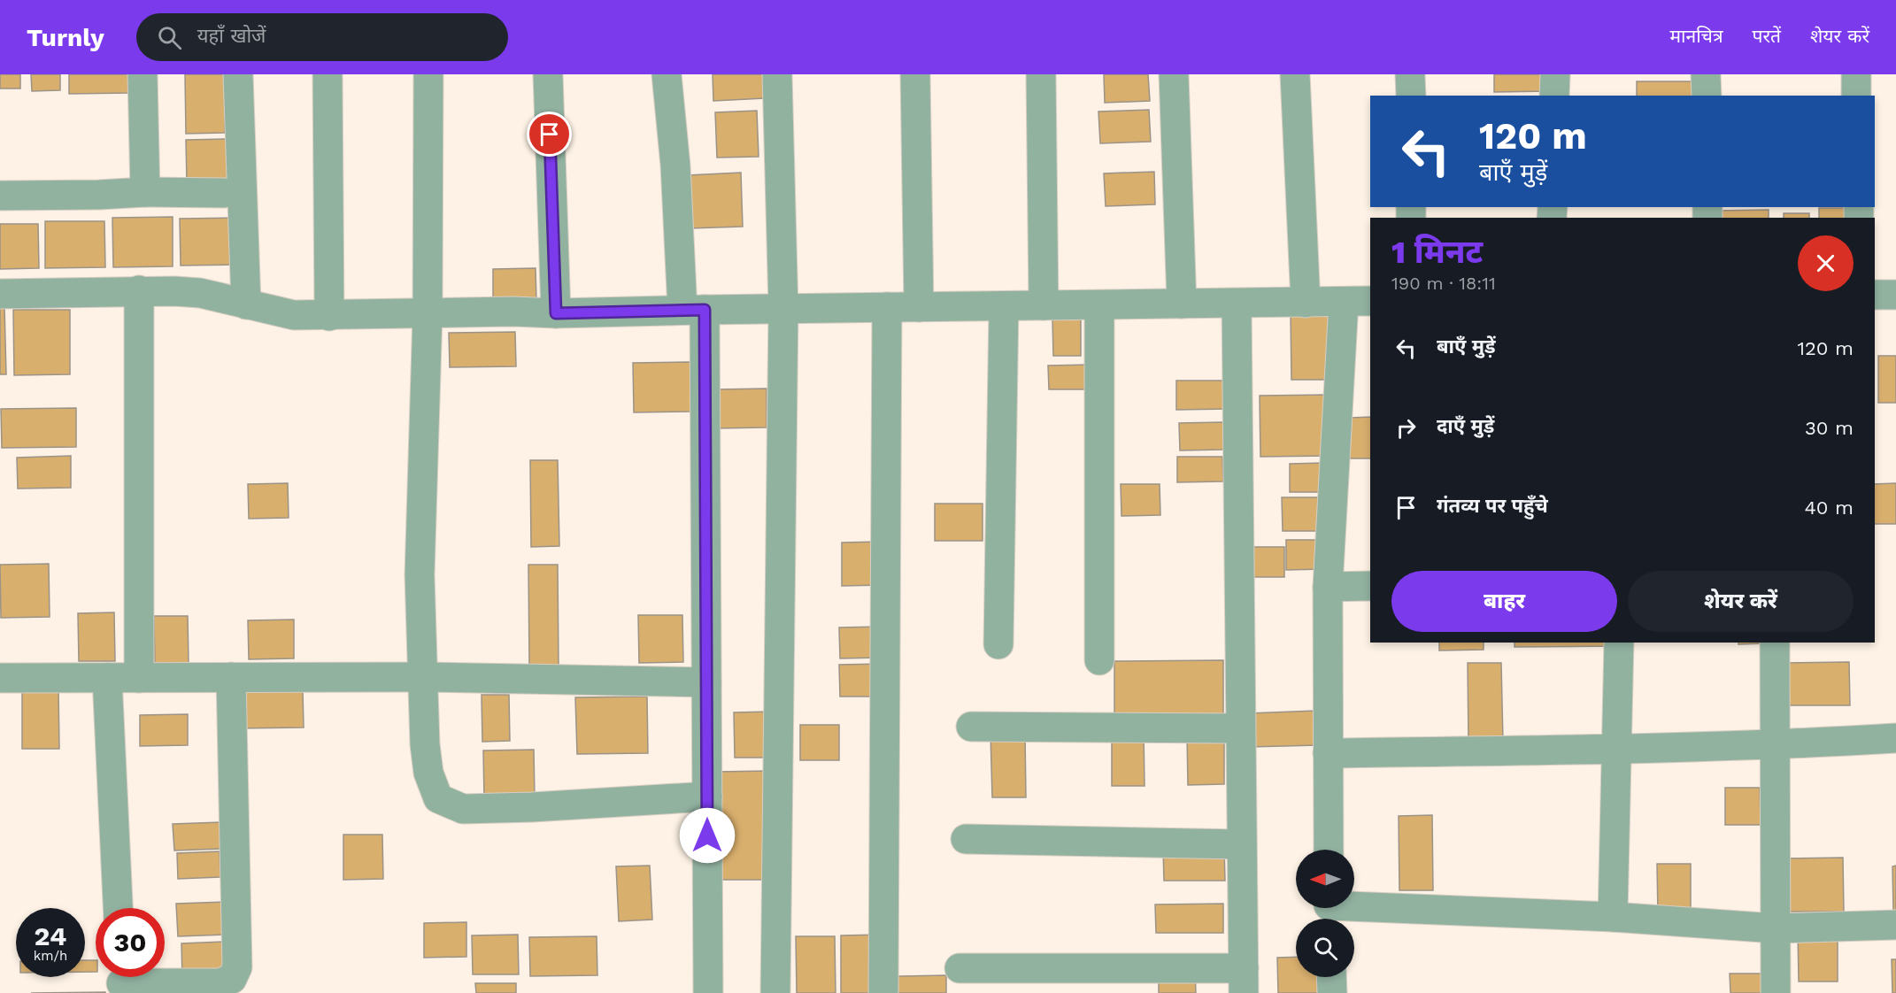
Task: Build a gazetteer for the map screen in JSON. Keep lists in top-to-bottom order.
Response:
{
  "north": "left",
  "page": {
    "header": "Turnly",
    "search": "यहाँ खोजें",
    "nav": ["मानचित्र", "परतें", "शेयर करें"],
    "turn": ["120 m", "बाएँ मुड़ें"],
    "heading": ["1 मिनट", "190 m · 18:11"],
    "list": [
      {
        "name": "बाएँ मुड़ें",
        "value": "120 m"
      },
      {
        "name": "दाएँ मुड़ें",
        "value": "30 m"
      },
      {
        "name": "गंतव्य पर पहुँचे",
        "value": "40 m"
      }
    ],
    "buttons": ["बाहर", "शेयर करें"],
    "speed": "24 km/h",
    "limit": "30"
  }
}
